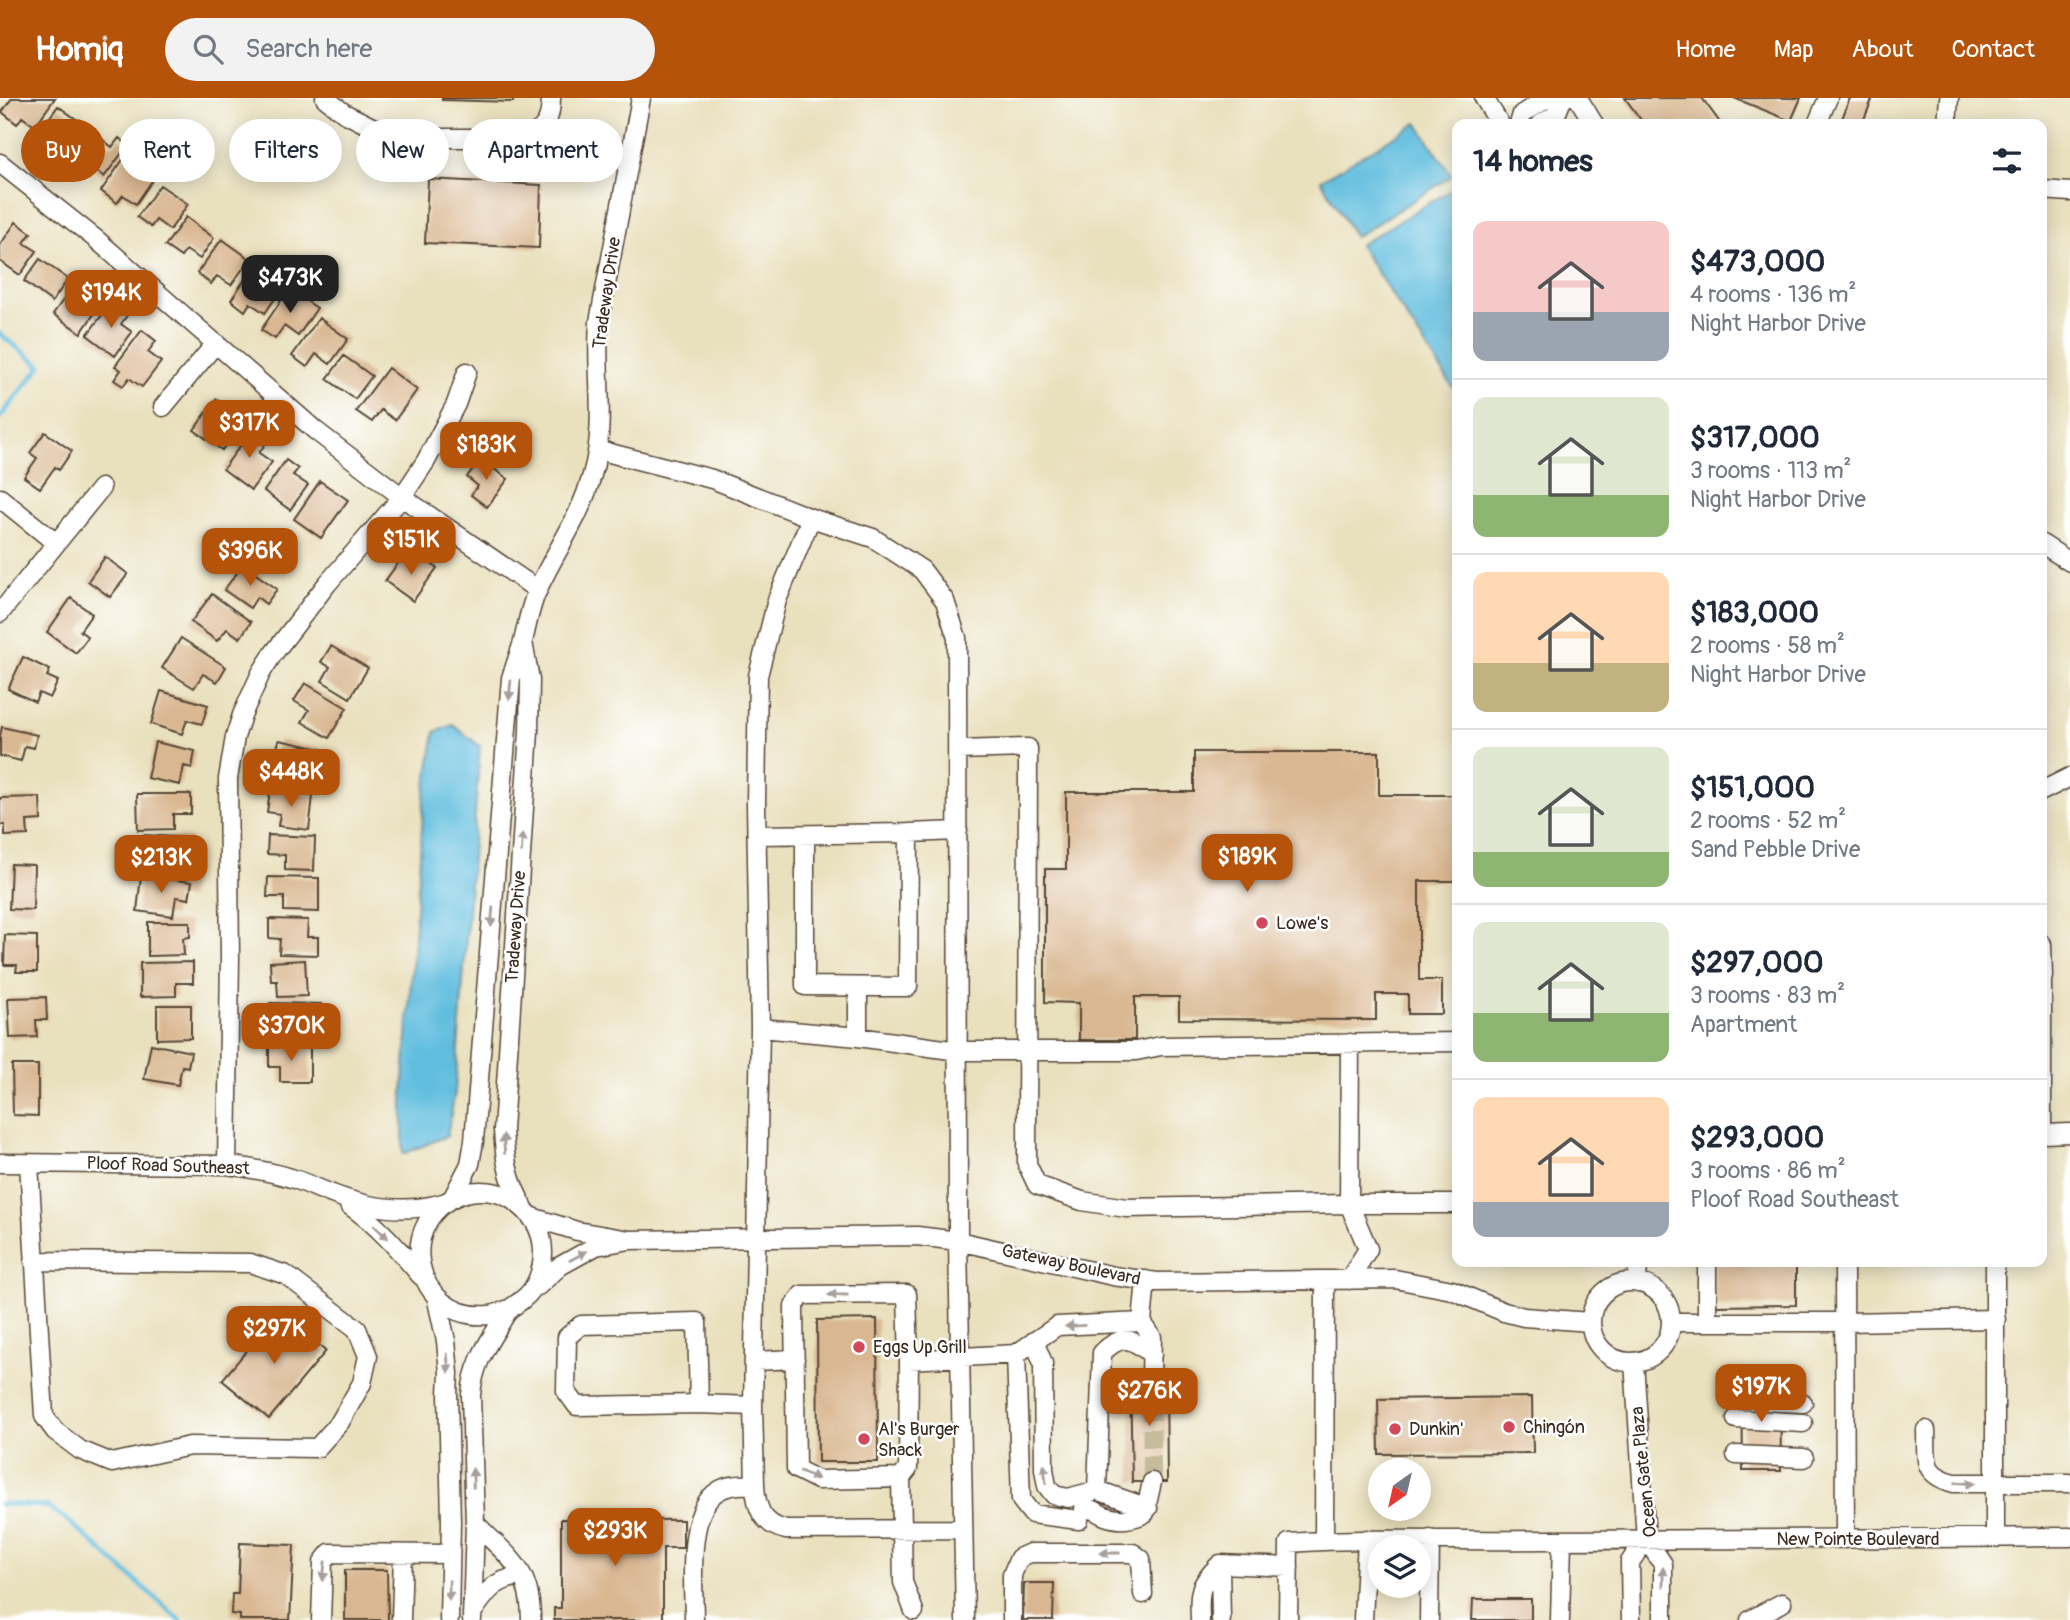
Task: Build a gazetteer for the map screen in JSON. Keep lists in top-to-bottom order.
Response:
{
  "streets": {
    "street": [
      "Tradeway Drive",
      "Ploof Road Southeast",
      "Gateway Boulevard",
      "Ocean Gate Plaza",
      "New Pointe Boulevard"
    ]
  },
  "crossings": [
    ["Tradeway Drive", "Ploof Road Southeast"],
    ["Gateway Boulevard", "Ocean Gate Plaza"],
    ["Ocean Gate Plaza", "New Pointe Boulevard"]
  ],
  "places": [
    "Lowe's",
    "Eggs Up Grill",
    "Chingón",
    "Dunkin'",
    "Al's Burger Shack"
  ],
  "north": "bottom left",
  "page": {
    "header": "Homiq",
    "search": "Search here",
    "nav": [
      "Home",
      "Map",
      "About",
      "Contact"
    ],
    "chip": [
      "Buy",
      "Rent",
      "Filters",
      "New",
      "Apartment"
    ],
    "heading": "14 homes",
    "list": [
      {
        "name": "$473,000",
        "note": "4 rooms · 136 m² · Night Harbor Drive"
      },
      {
        "name": "$317,000",
        "note": "3 rooms · 113 m² · Night Harbor Drive"
      },
      {
        "name": "$183,000",
        "note": "2 rooms · 58 m² · Night Harbor Drive"
      },
      {
        "name": "$151,000",
        "note": "2 rooms · 52 m² · Sand Pebble Drive"
      },
      {
        "name": "$297,000",
        "note": "3 rooms · 83 m² · Apartment"
      },
      {
        "name": "$293,000",
        "note": "3 rooms · 86 m² · Ploof Road Southeast"
      }
    ],
    "price": [
      "$473K",
      "$194K",
      "$317K",
      "$183K",
      "$151K",
      "$396K",
      "$448K",
      "$189K",
      "$213K",
      "$370K",
      "$297K",
      "$197K",
      "$276K",
      "$293K"
    ]
  }
}
